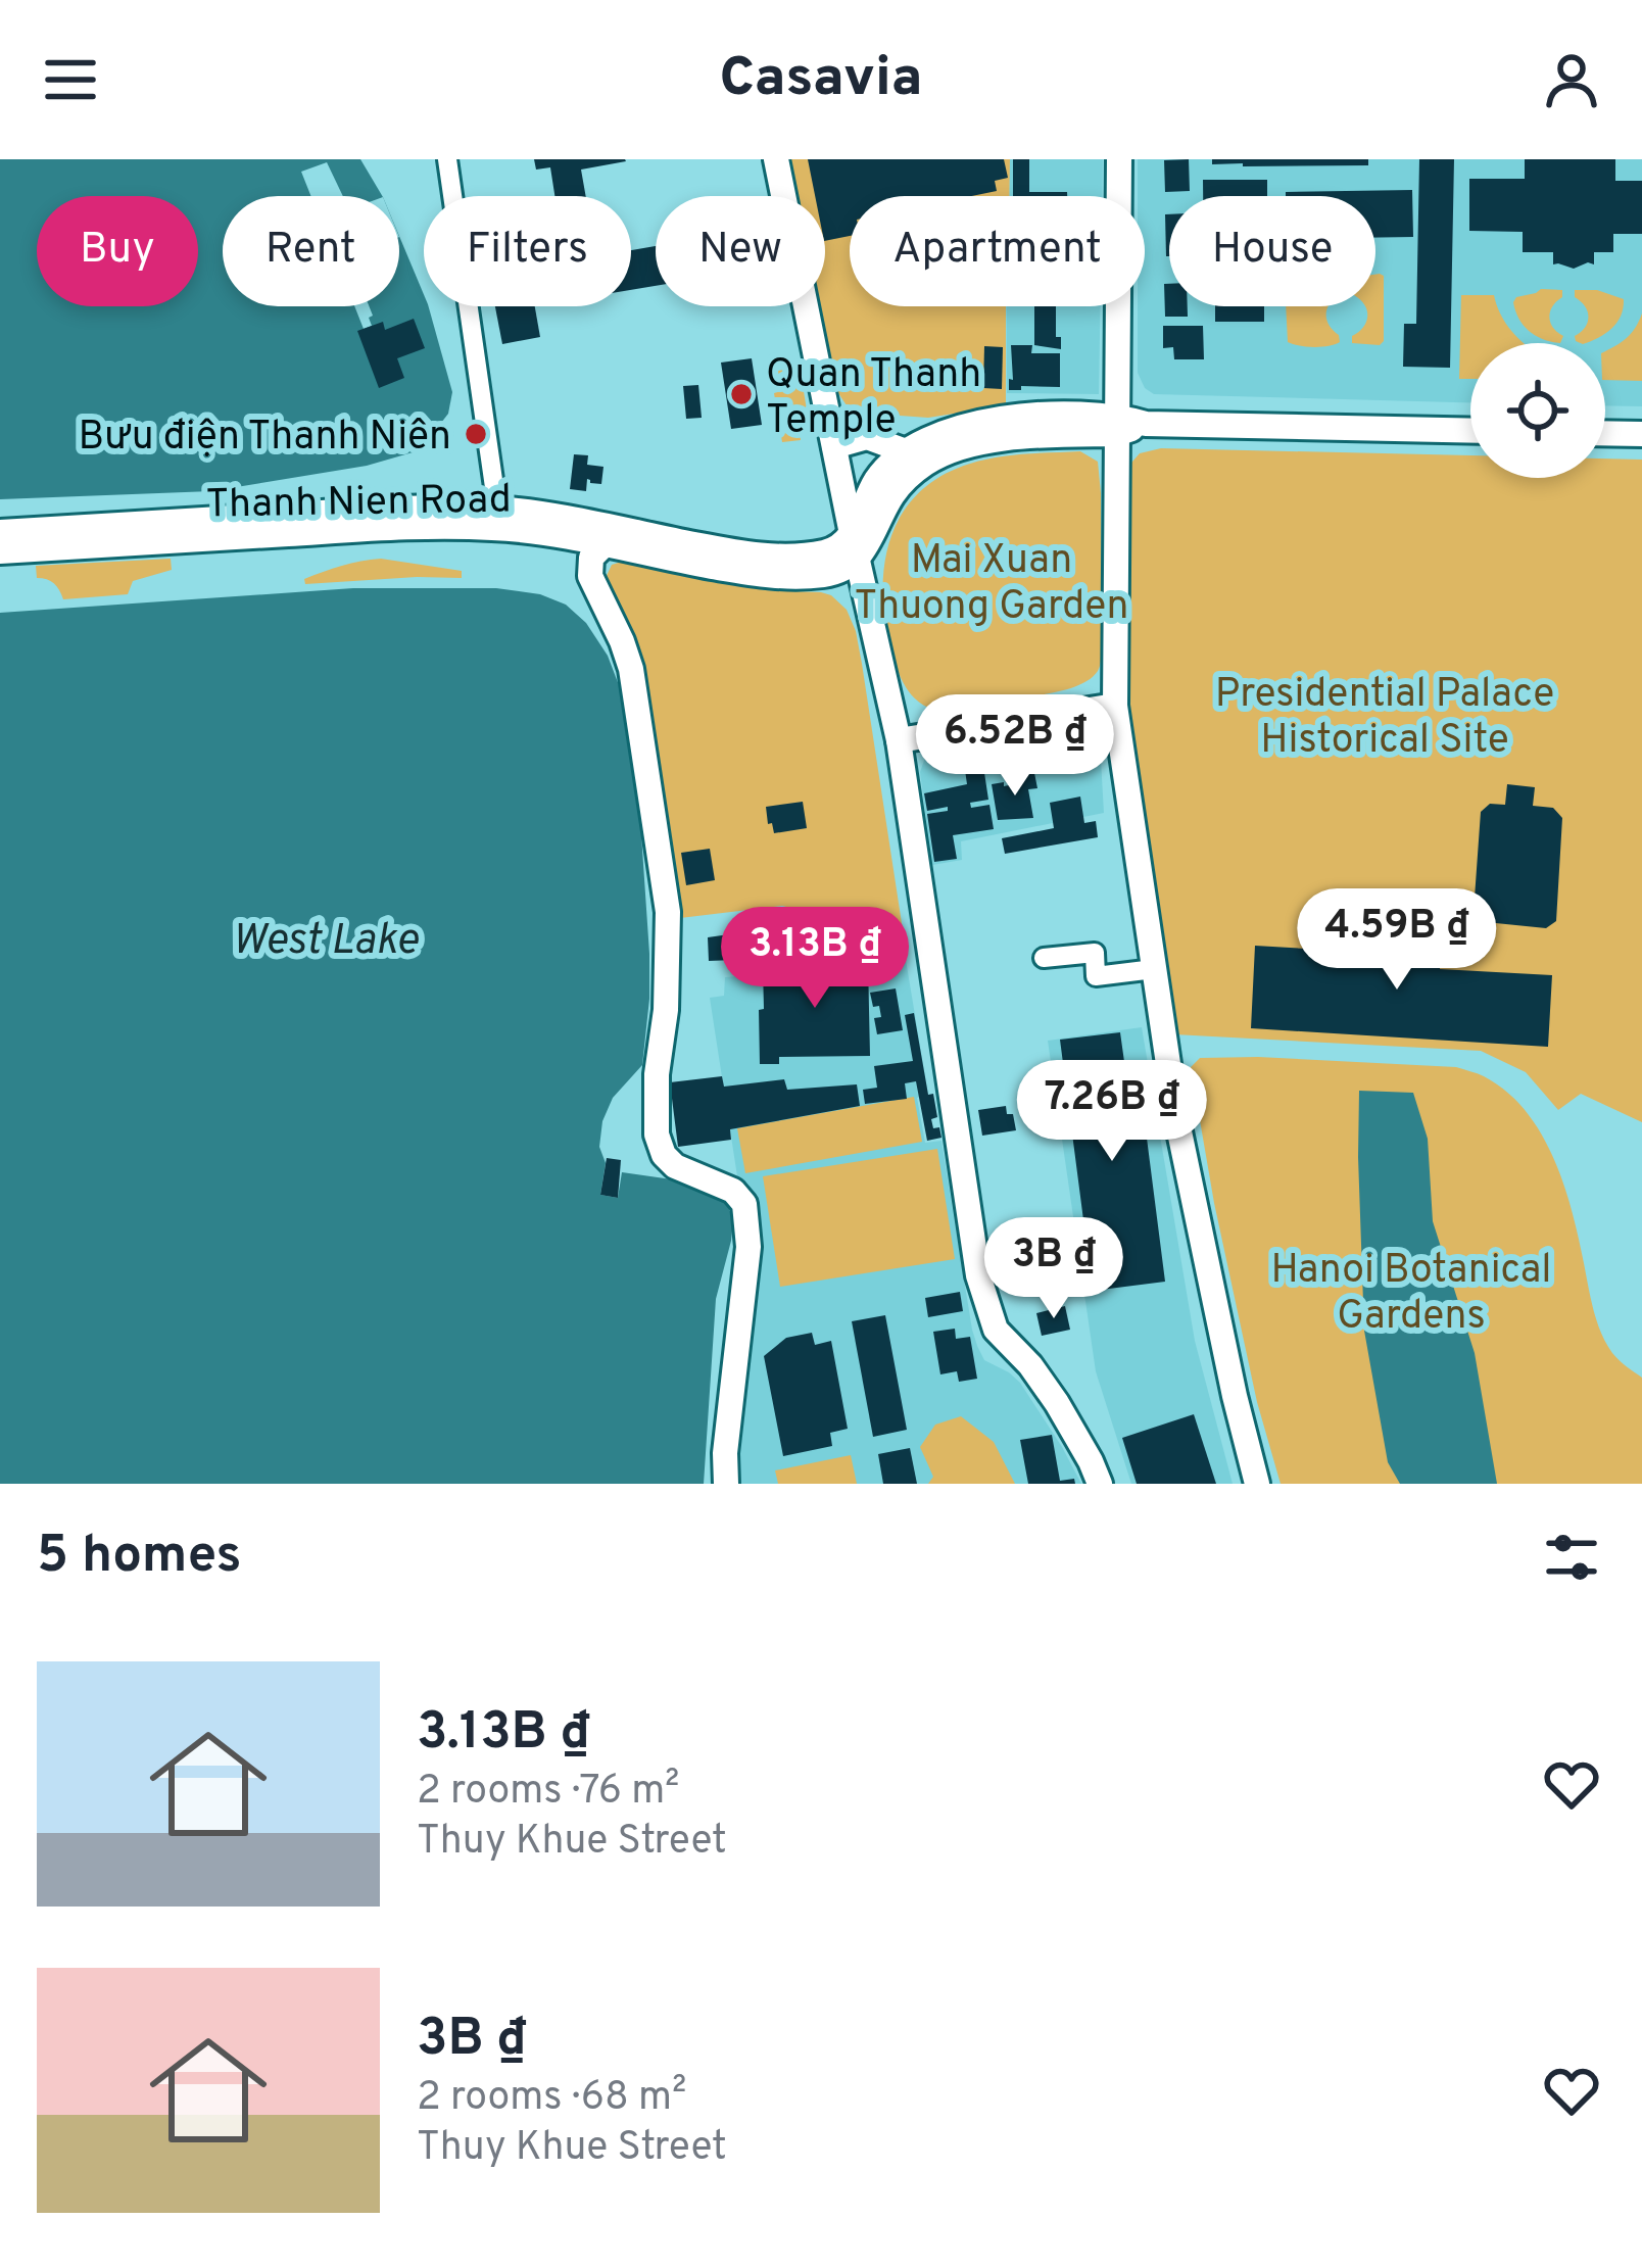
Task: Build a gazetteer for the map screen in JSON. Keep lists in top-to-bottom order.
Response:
{
  "streets": {
    "main road": ["Thanh Nien Road"]
  },
  "water": ["West Lake"],
  "parks": ["Mai Xuan Thuong Garden", "Presidential Palace Historical Site", "Hanoi Botanical Gardens"],
  "places": ["Quan Thanh Temple", "Bưu điện Thanh Niên"],
  "page": {
    "header": "Casavia",
    "chip": [
      "Buy",
      "Rent",
      "Filters",
      "New",
      "Apartment",
      "House"
    ],
    "price": [
      "6.52B ₫",
      "4.59B ₫",
      "3.13B ₫",
      "7.26B ₫",
      "3B ₫"
    ],
    "heading": "5 homes",
    "list": [
      {
        "name": "3.13B ₫",
        "note": "2 rooms · 76 m² · Thuy Khue Street"
      },
      {
        "name": "3B ₫",
        "note": "2 rooms · 68 m² · Thuy Khue Street"
      }
    ]
  }
}
